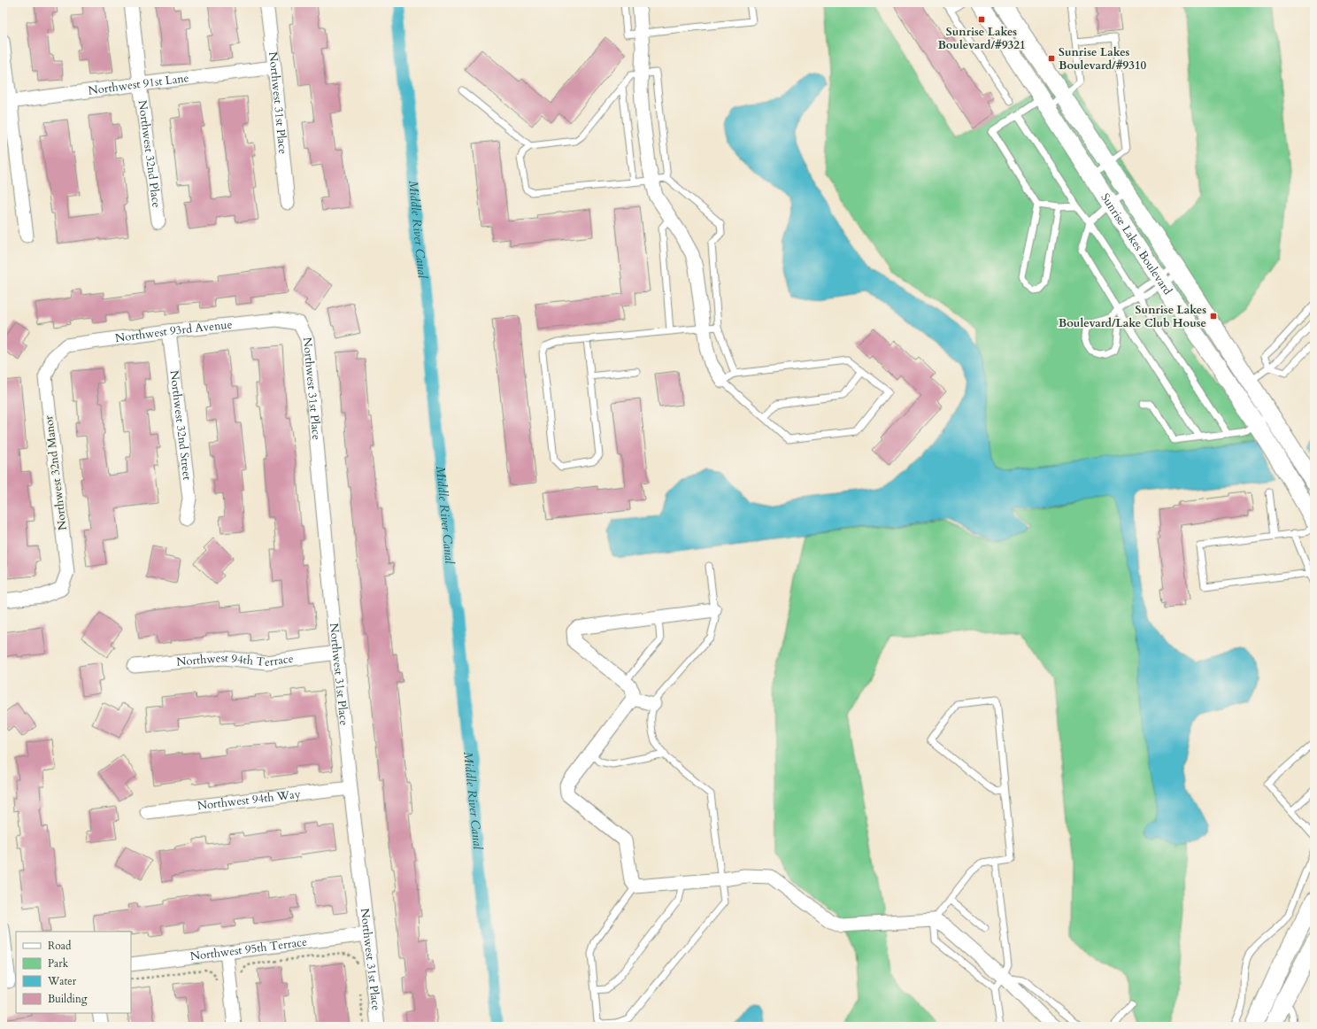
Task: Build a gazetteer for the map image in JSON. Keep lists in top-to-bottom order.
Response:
{
  "streets": {
    "street": [
      "Northwest 91st Lane",
      "Northwest 31st Place",
      "Northwest 32nd Place",
      "Sunrise Lakes Boulevard",
      "Northwest 93rd Avenue",
      "Northwest 32nd Street",
      "Northwest 32nd Manor",
      "Northwest 94th Terrace",
      "Northwest 94th Way",
      "Northwest 95th Terrace"
    ]
  },
  "crossings": [
    ["Northwest 91st Lane", "Northwest 31st Place"],
    ["Northwest 91st Lane", "Northwest 32nd Place"],
    ["Northwest 31st Place", "Northwest 93rd Avenue"],
    ["Northwest 31st Place", "Northwest 94th Terrace"],
    ["Northwest 31st Place", "Northwest 94th Way"],
    ["Northwest 31st Place", "Northwest 95th Terrace"],
    ["Northwest 93rd Avenue", "Northwest 32nd Street"],
    ["Northwest 93rd Avenue", "Northwest 32nd Manor"]
  ],
  "water": ["Middle River Canal"],
  "places": {
    "transit": ["Sunrise Lakes Boulevard/#9321", "Sunrise Lakes Boulevard/#9310", "Sunrise Lakes Boulevard/Lake Club House"]
  },
  "legend": [
    "Road",
    "Park",
    "Water",
    "Building"
  ]
}
